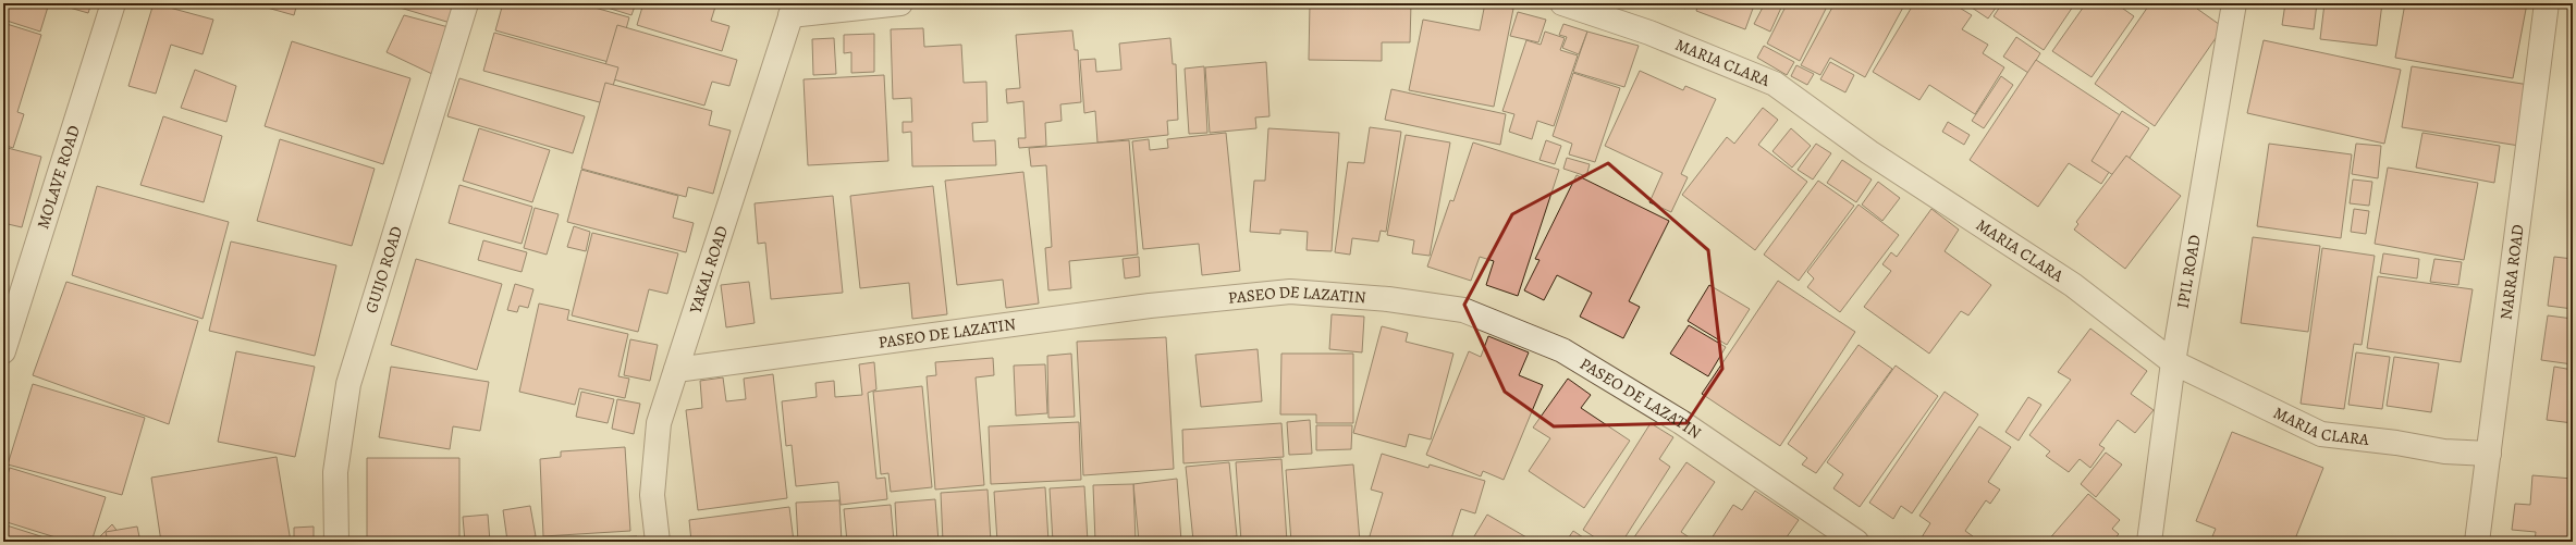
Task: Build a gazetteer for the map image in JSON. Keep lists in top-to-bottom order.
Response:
{
  "streets": {
    "street": [
      "MARIA CLARA",
      "MOLAVE ROAD",
      "GUIJO ROAD",
      "YAKAL ROAD",
      "IPIL ROAD",
      "NARRA ROAD",
      "PASEO DE LAZATIN"
    ]
  },
  "crossings": [
    ["MARIA CLARA", "IPIL ROAD"],
    ["MARIA CLARA", "NARRA ROAD"],
    ["YAKAL ROAD", "PASEO DE LAZATIN"]
  ]
}
